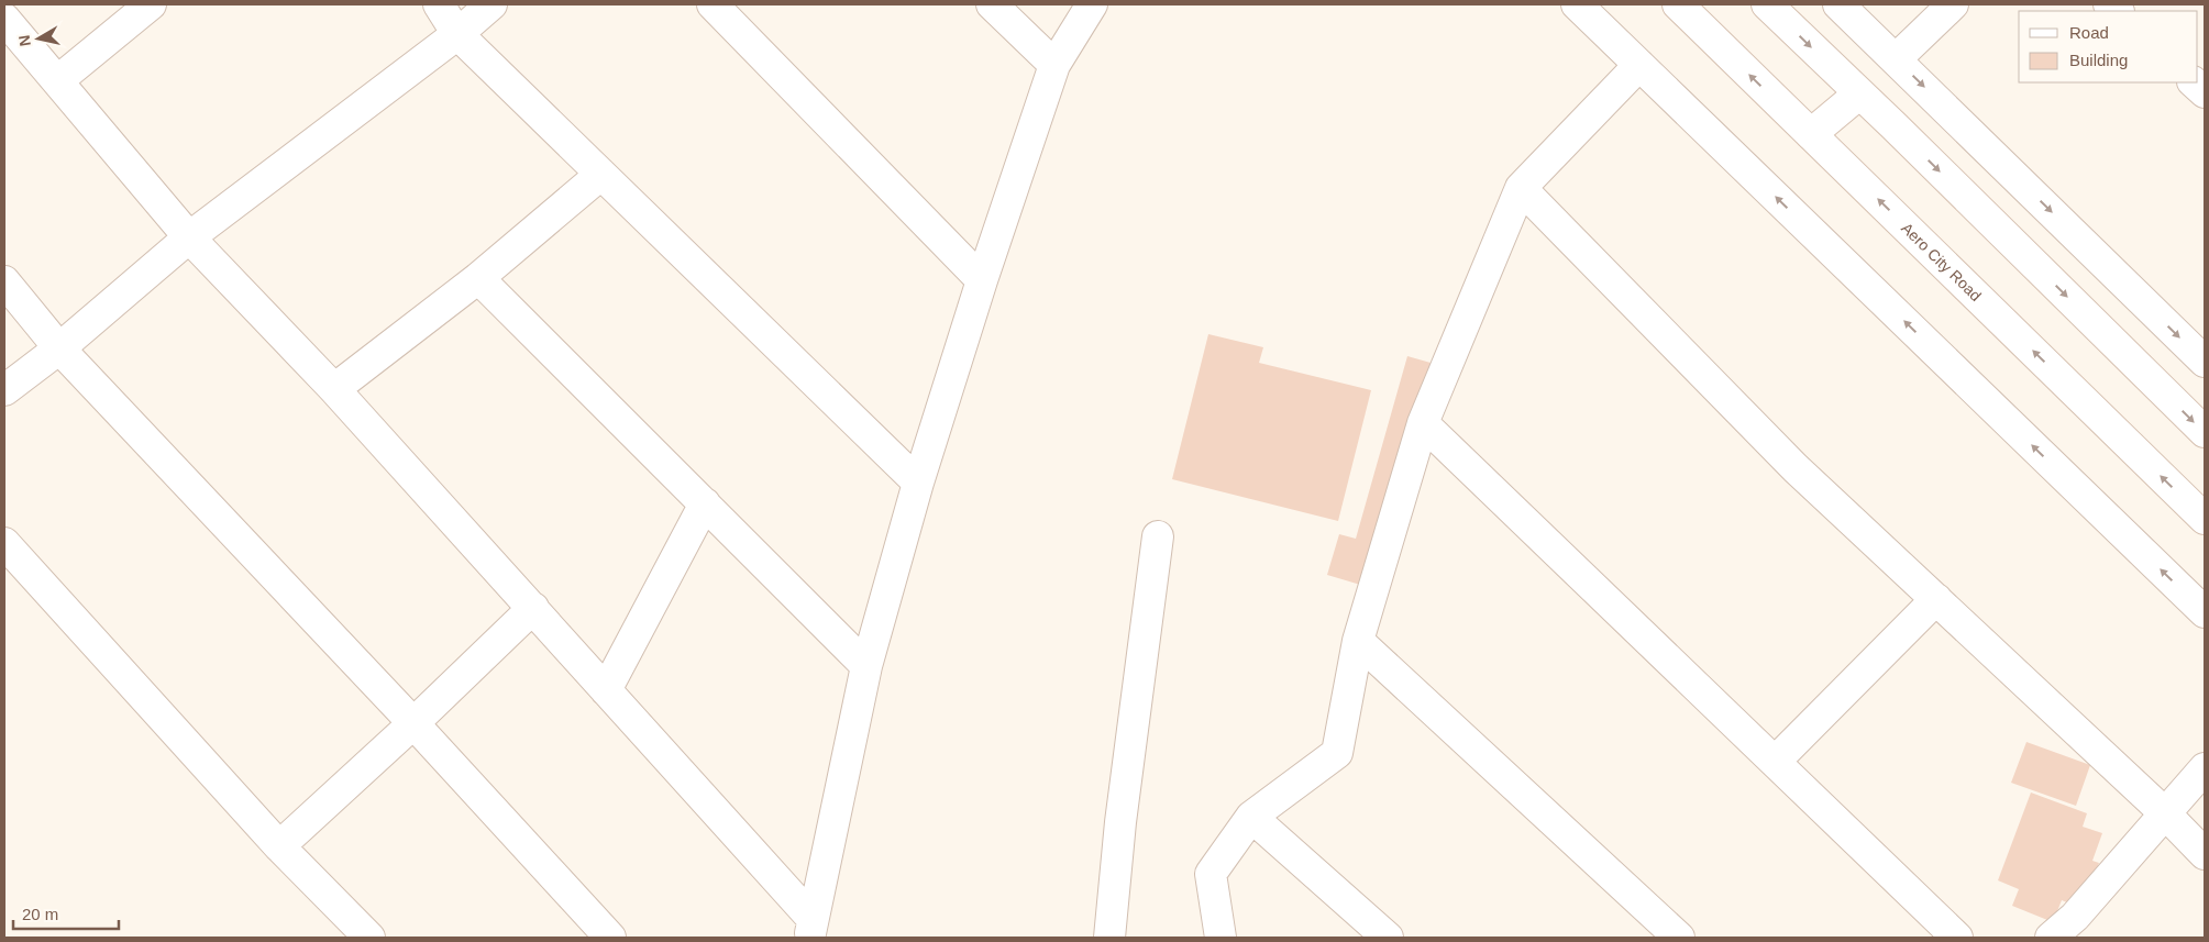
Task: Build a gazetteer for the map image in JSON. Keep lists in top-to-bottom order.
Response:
{
  "streets": {
    "street": ["Aero City Road"]
  },
  "legend": ["Road", "Building"],
  "scale_bar": "20 m",
  "north": "left"
}
